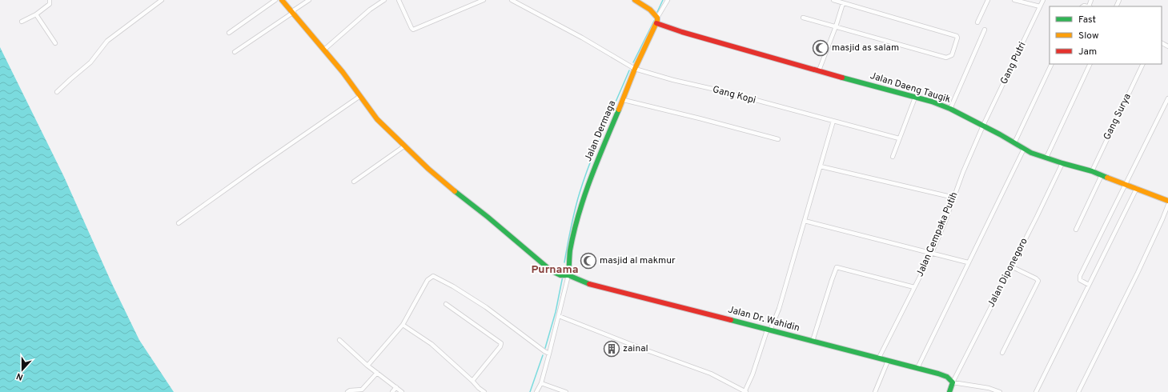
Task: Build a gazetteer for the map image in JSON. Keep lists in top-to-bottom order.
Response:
{
  "streets": {
    "street": [
      "Gang Putri",
      "Jalan Daeng Taugik",
      "Gang Kopi",
      "Gang Surya",
      "Jalan Dermaga",
      "Jalan Cempaka Putih",
      "Jalan Diponegoro",
      "Jalan Dr. Wahidin"
    ]
  },
  "crossings": [
    ["Gang Putri", "Jalan Daeng Taugik"],
    ["Gang Putri", "Jalan Cempaka Putih"],
    ["Jalan Daeng Taugik", "Gang Surya"],
    ["Jalan Daeng Taugik", "Jalan Dermaga"],
    ["Jalan Daeng Taugik", "Jalan Cempaka Putih"],
    ["Jalan Daeng Taugik", "Jalan Diponegoro"],
    ["Gang Kopi", "Jalan Dermaga"],
    ["Jalan Dermaga", "Jalan Dr. Wahidin"],
    ["Jalan Cempaka Putih", "Jalan Dr. Wahidin"],
    ["Jalan Diponegoro", "Jalan Dr. Wahidin"]
  ],
  "districts": ["Purnama"],
  "places": {
    "mosque": ["masjid as salam", "masjid al makmur"],
    "building": ["zainal"]
  },
  "legend": ["Fast", "Slow", "Jam"],
  "north": "bottom"
}
